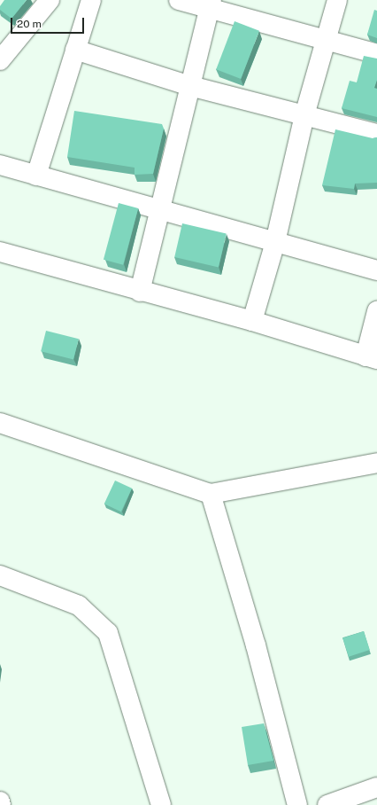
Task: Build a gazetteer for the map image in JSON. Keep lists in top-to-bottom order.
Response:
{
  "scale_bar": "20 m"
}
